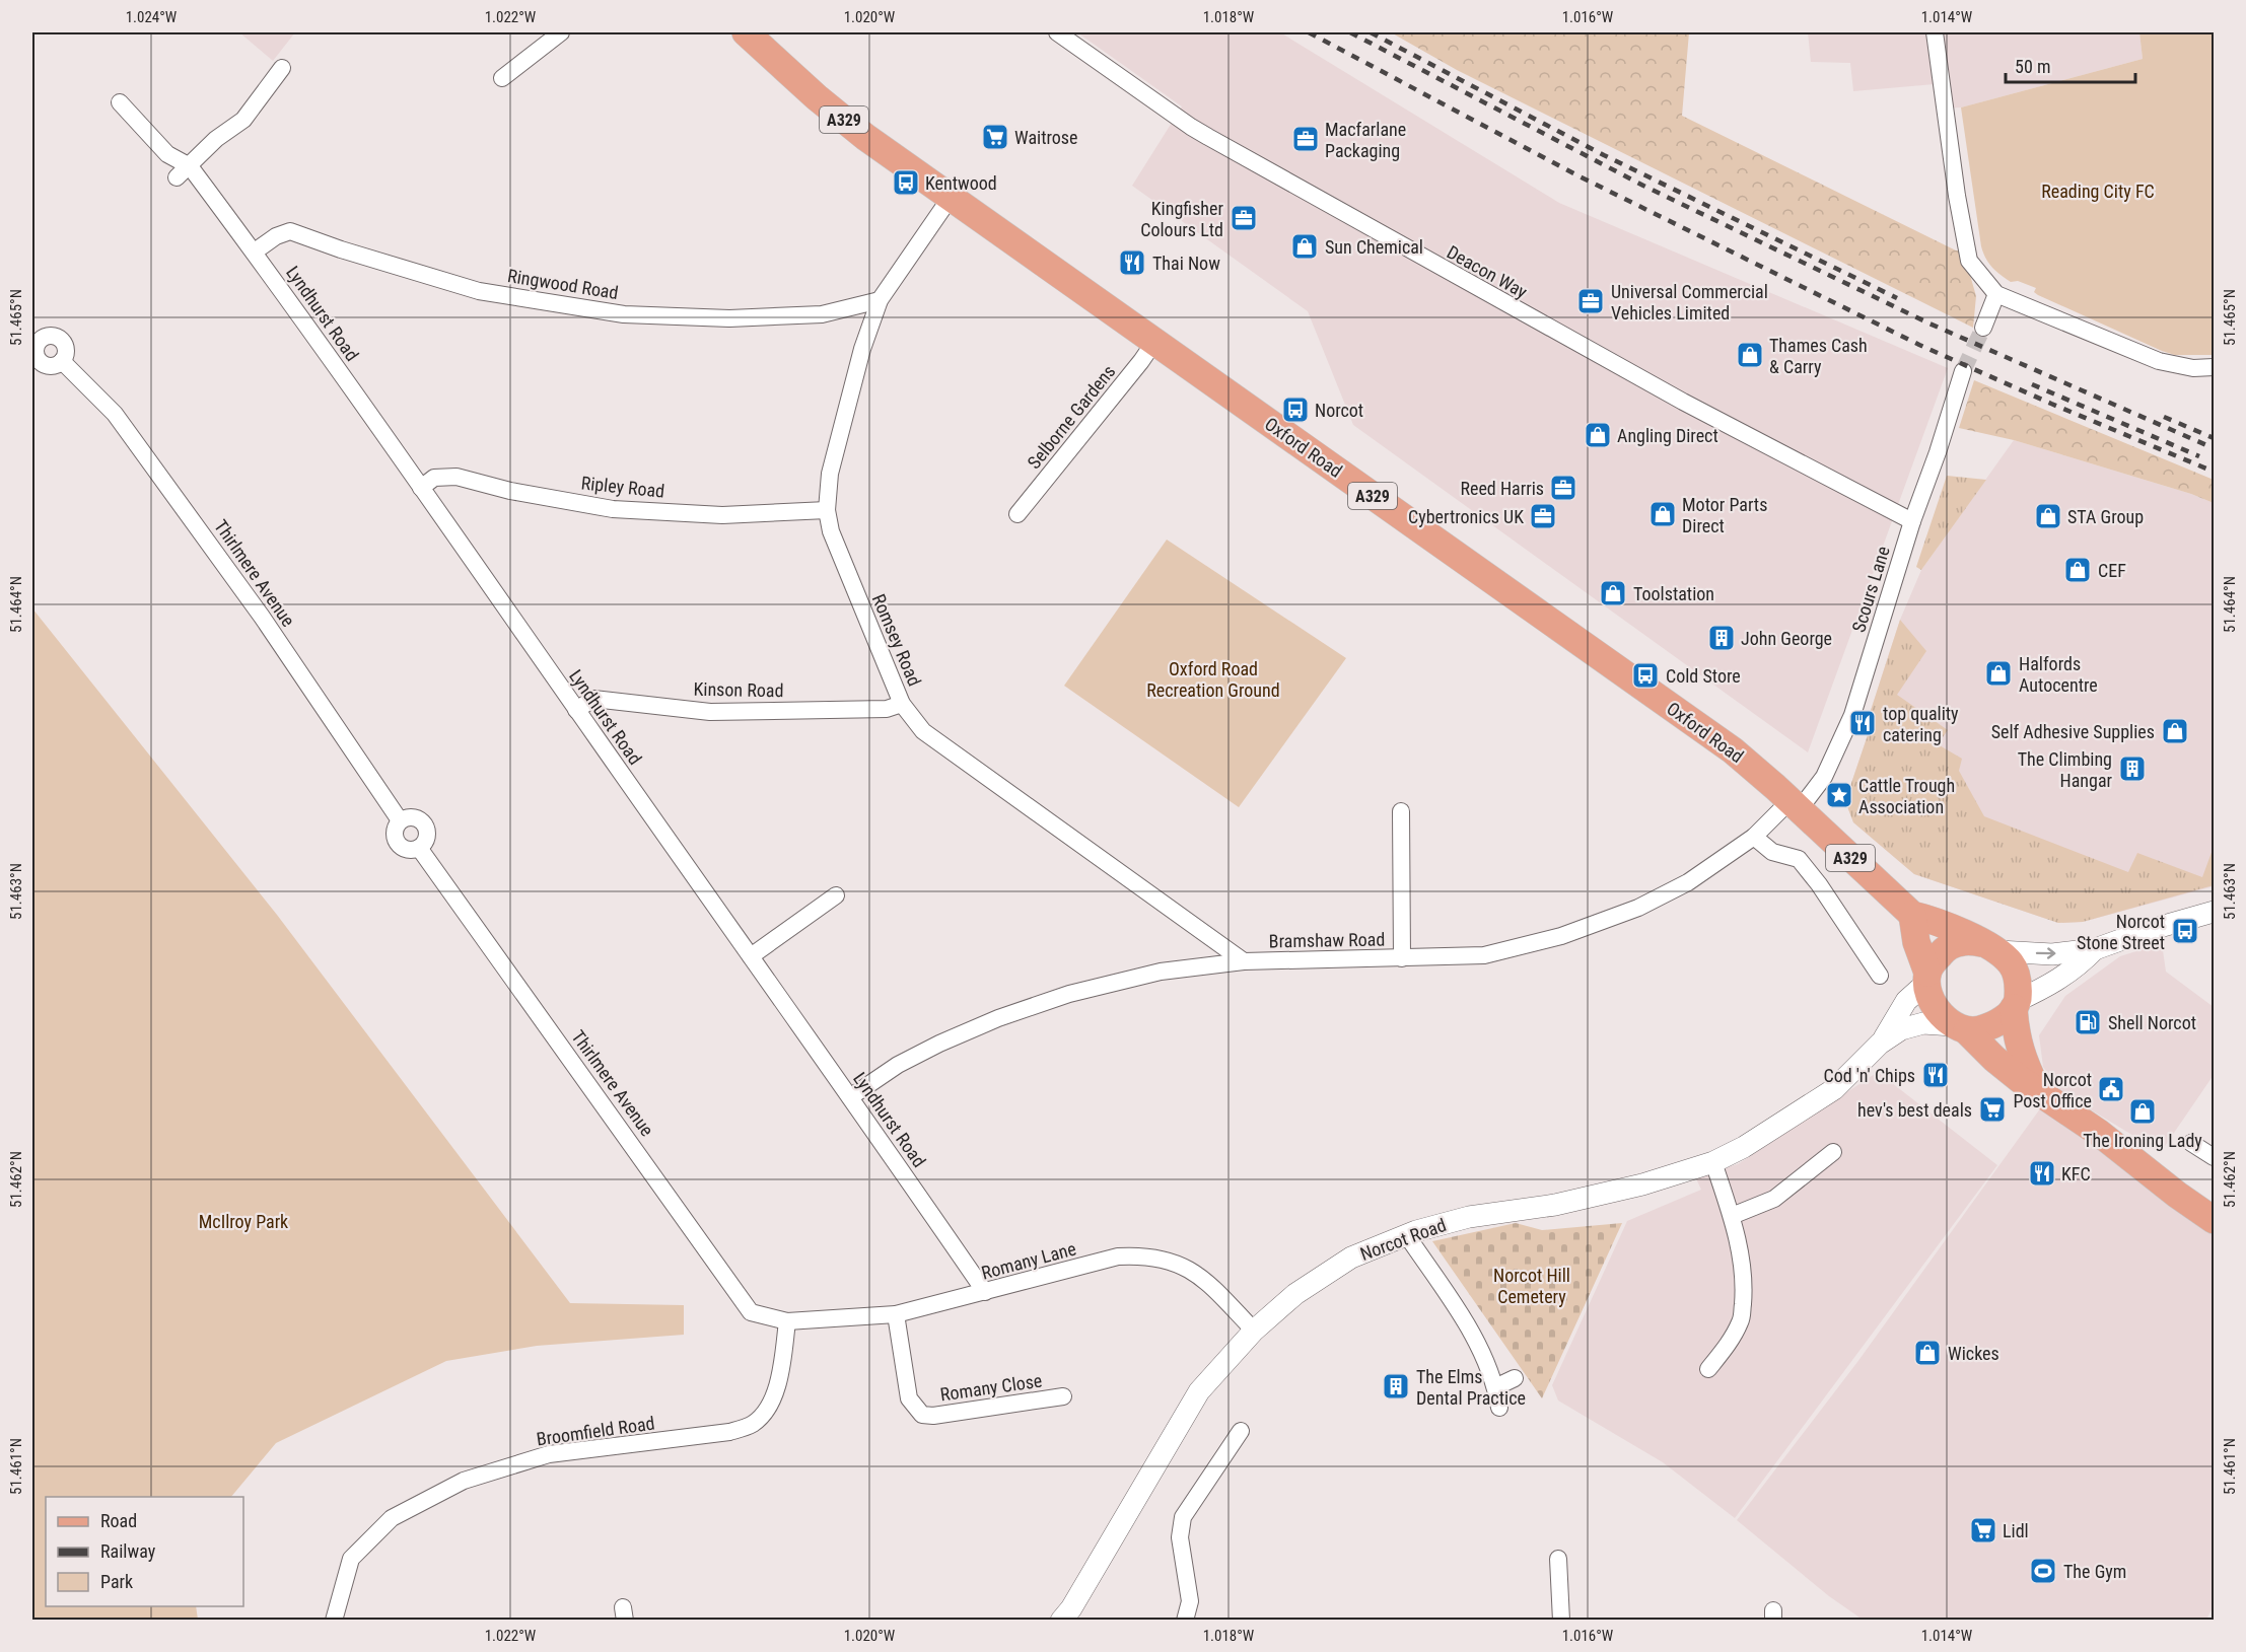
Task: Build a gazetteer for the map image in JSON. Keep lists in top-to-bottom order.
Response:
{
  "streets": {
    "main road": ["A329", "Oxford Road"],
    "street": [
      "Deacon Way",
      "Ringwood Road",
      "Lyndhurst Road",
      "Selborne Gardens",
      "Ripley Road",
      "Thirlmere Avenue",
      "Scours Lane",
      "Romsey Road",
      "Kinson Road",
      "Bramshaw Road",
      "Norcot Road",
      "Romany Lane",
      "Romany Close",
      "Broomfield Road"
    ]
  },
  "crossings": [
    ["Deacon Way", "Scours Lane"],
    ["Ringwood Road", "Lyndhurst Road"],
    ["Ringwood Road", "Romsey Road"],
    ["Lyndhurst Road", "Ripley Road"],
    ["Lyndhurst Road", "Kinson Road"],
    ["Lyndhurst Road", "Bramshaw Road"],
    ["Lyndhurst Road", "Romany Lane"],
    ["Selborne Gardens", "Oxford Road"],
    ["Oxford Road", "Scours Lane"],
    ["Oxford Road", "Romsey Road"],
    ["Oxford Road", "Bramshaw Road"],
    ["Oxford Road", "Norcot Road"],
    ["Ripley Road", "Romsey Road"],
    ["Thirlmere Avenue", "Romany Lane"],
    ["Thirlmere Avenue", "Broomfield Road"],
    ["Scours Lane", "Bramshaw Road"],
    ["Romsey Road", "Kinson Road"],
    ["Romsey Road", "Bramshaw Road"],
    ["Norcot Road", "Romany Lane"],
    ["Romany Lane", "Romany Close"],
    ["Romany Lane", "Broomfield Road"]
  ],
  "parks": [
    "Reading City FC",
    "Oxford Road Recreation Ground",
    "McIlroy Park",
    "Norcot Hill Cemetery"
  ],
  "places": {
    "supermarket": ["Waitrose", "hev's best deals", "Lidl"],
    "office": [
      "Macfarlane Packaging",
      "Kingfisher Colours Ltd",
      "Universal Commercial Vehicles Limited",
      "Reed Harris",
      "Cybertronics UK"
    ],
    "bus stop": [
      "Kentwood",
      "Norcot",
      "Cold Store",
      "Norcot Stone Street"
    ],
    "shop": [
      "Sun Chemical",
      "Thames Cash & Carry",
      "Angling Direct",
      "Motor Parts Direct",
      "STA Group",
      "CEF",
      "Toolstation",
      "Halfords Autocentre",
      "Self Adhesive Supplies",
      "The Ironing Lady",
      "Wickes"
    ],
    "restaurant": [
      "Thai Now",
      "top quality catering",
      "Cod 'n' Chips",
      "KFC"
    ],
    "building": ["John George", "The Climbing Hangar", "The Elms Dental Practice"],
    "place": ["Cattle Trough Association"],
    "fuel station": ["Shell Norcot"],
    "public building": ["Norcot Post Office"],
    "sports": ["The Gym"]
  },
  "legend": ["Road", "Railway", "Park"],
  "scale_bar": "50 m",
  "coordinates": [
    "1.024°W",
    "1.022°W",
    "1.020°W",
    "1.018°W",
    "1.016°W",
    "1.014°W",
    "51.465°N",
    "51.464°N",
    "51.463°N",
    "51.462°N",
    "51.461°N"
  ]
}
